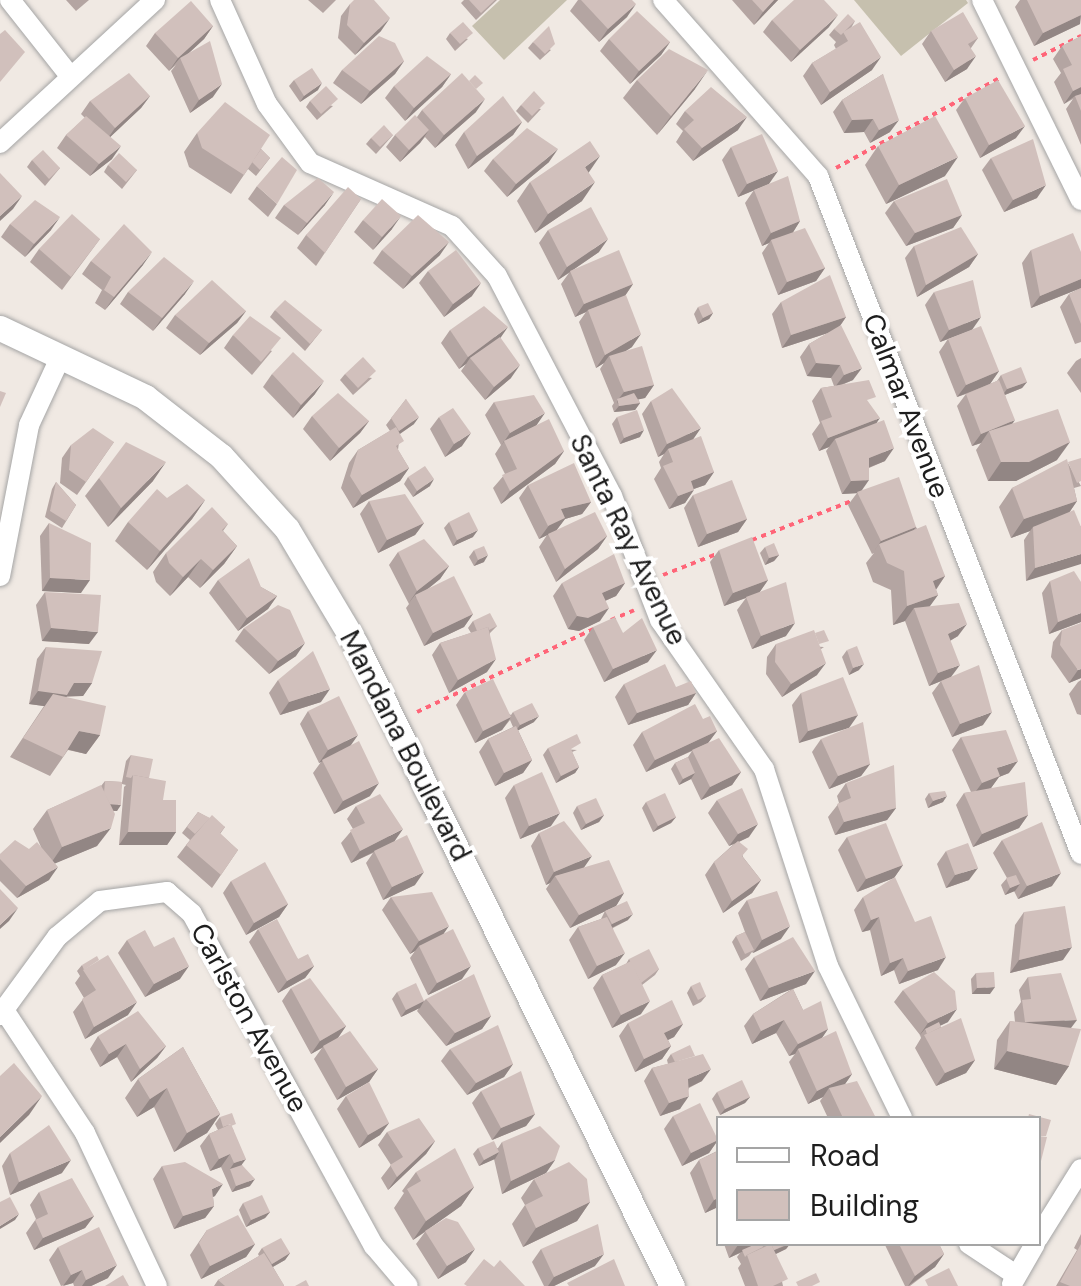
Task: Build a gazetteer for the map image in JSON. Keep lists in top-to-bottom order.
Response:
{
  "streets": {
    "street": [
      "Calmar Avenue",
      "Santa Ray Avenue",
      "Mandana Boulevard",
      "Carlston Avenue"
    ]
  },
  "legend": ["Road", "Building"]
}
